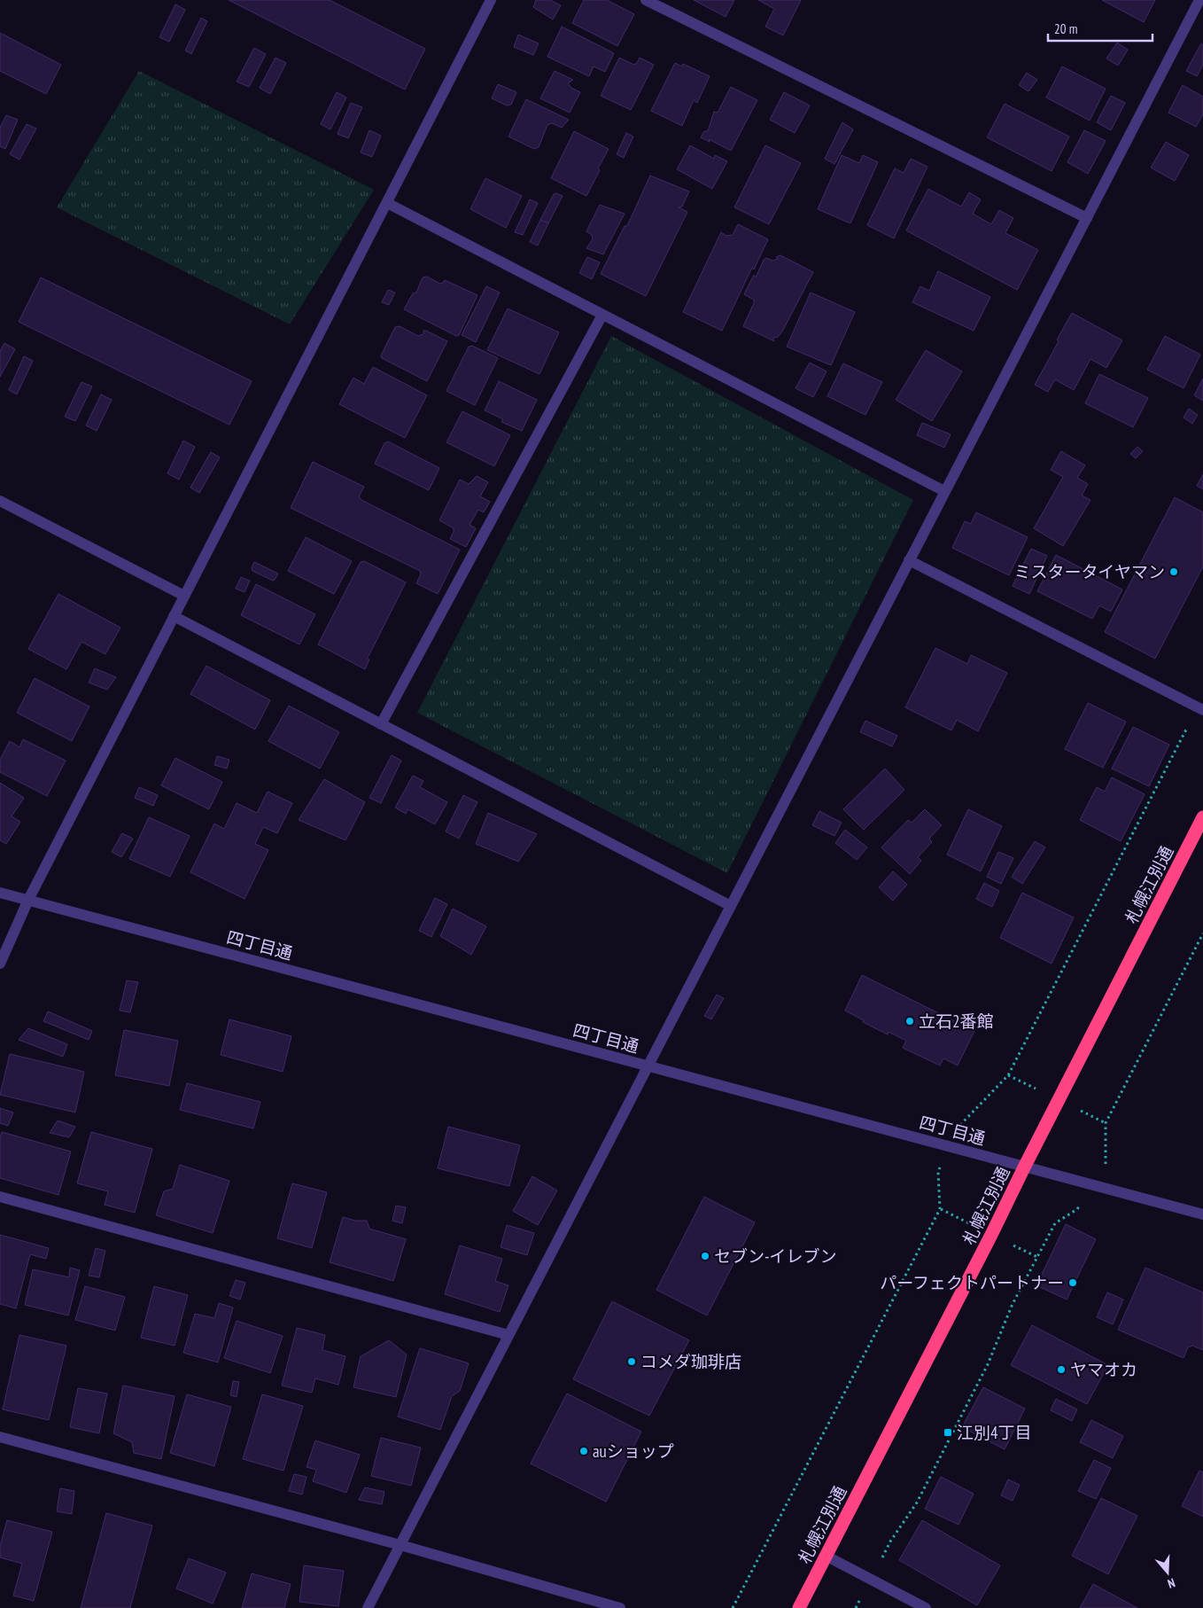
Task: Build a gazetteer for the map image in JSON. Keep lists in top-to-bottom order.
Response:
{
  "streets": {
    "highway": ["札幌江別通"],
    "street": ["四丁目通"]
  },
  "crossings": [
    ["札幌江別通", "四丁目通"]
  ],
  "places": {
    "other": [
      "ミスタータイヤマン",
      "立石2番館",
      "セブン-イレブン",
      "パーフェクトパートナー",
      "コメダ珈琲店",
      "ヤマオカ",
      "auショップ"
    ],
    "transit": ["江別4丁目"]
  },
  "scale_bar": "20 m",
  "north": "bottom"
}
